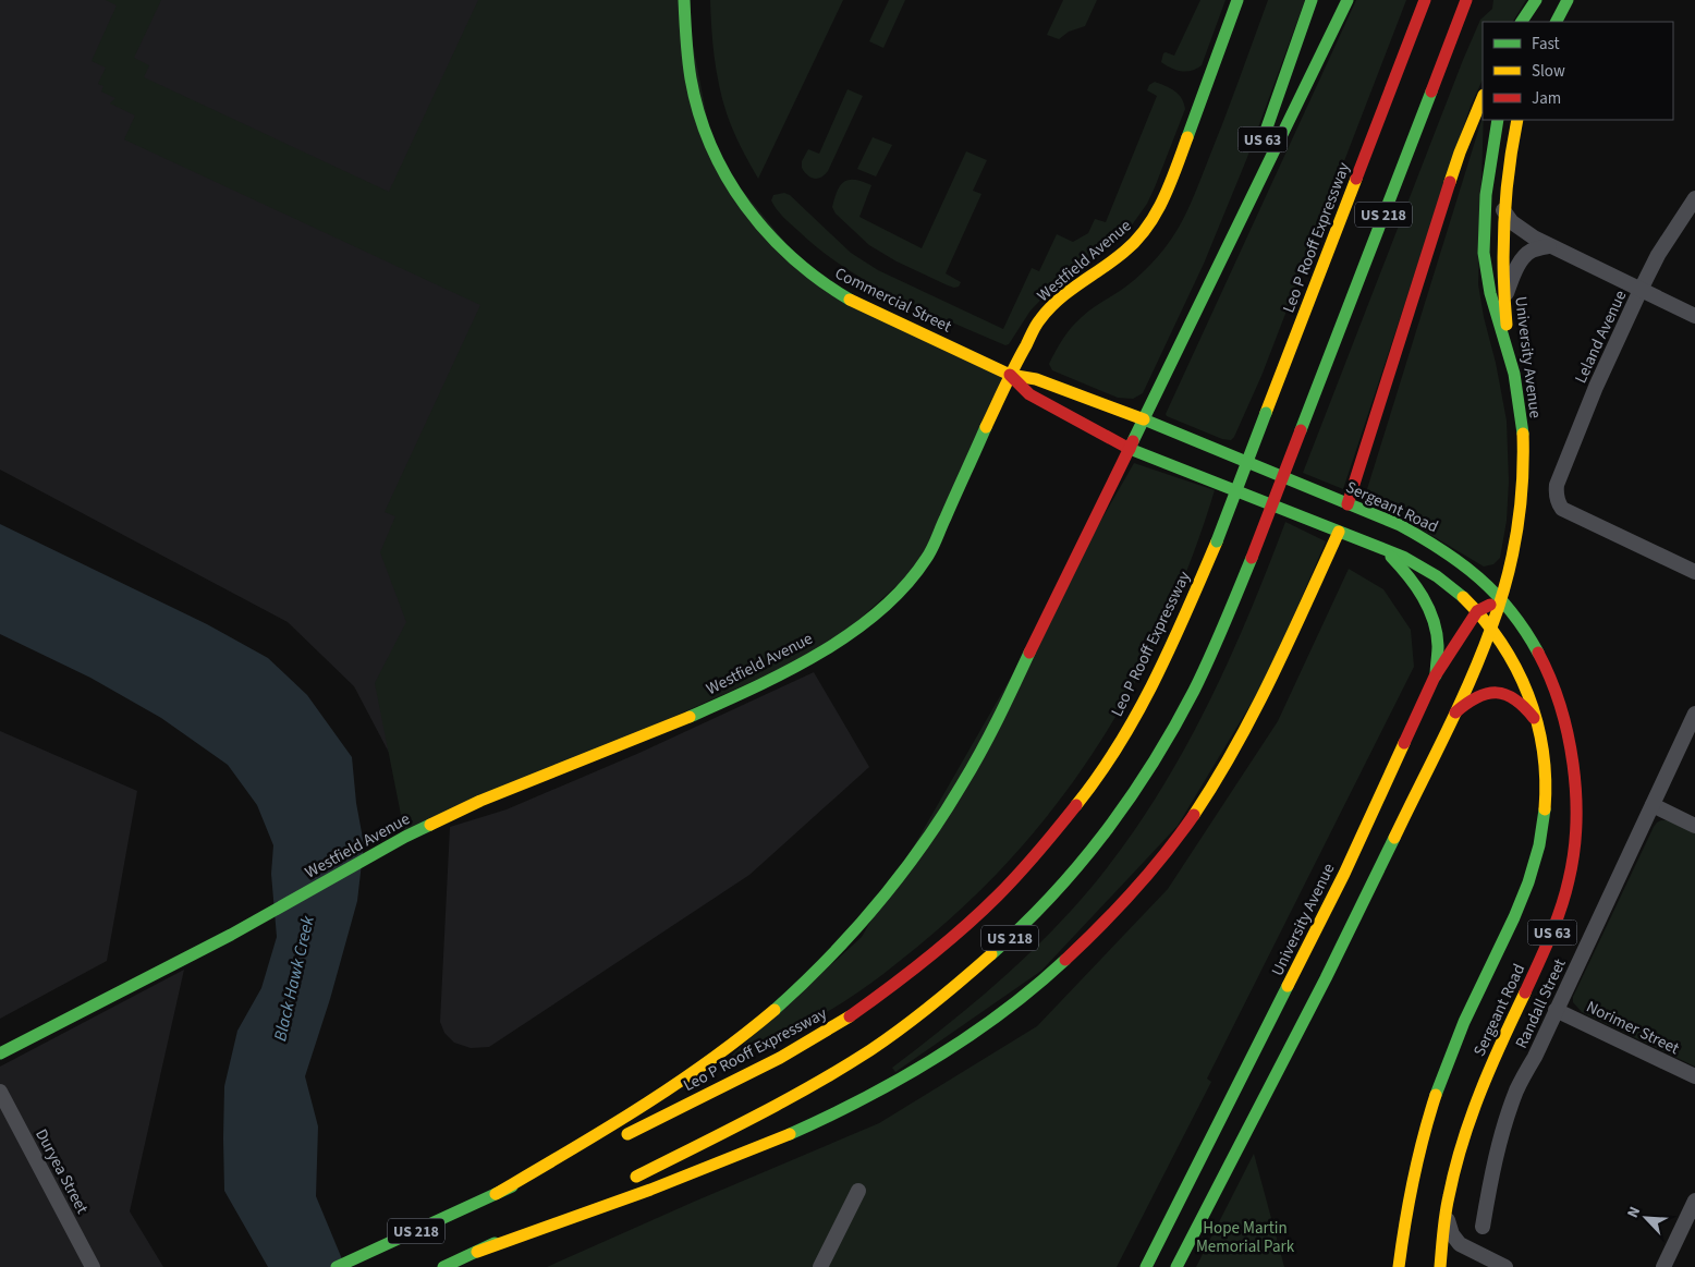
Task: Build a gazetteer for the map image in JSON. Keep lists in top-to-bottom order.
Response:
{
  "streets": {
    "main road": [
      "US 63",
      "US 218",
      "Leo P Rooff Expressway",
      "Westfield Avenue",
      "Commercial Street",
      "University Avenue",
      "Sergeant Road"
    ],
    "street": [
      "Leland Avenue",
      "Randall Street",
      "Norimer Street",
      "Duryea Street"
    ]
  },
  "crossings": [
    ["US 63", "Sergeant Road"],
    ["Westfield Avenue", "Commercial Street"],
    ["Westfield Avenue", "Sergeant Road"],
    ["Commercial Street", "Sergeant Road"],
    ["University Avenue", "Sergeant Road"],
    ["Randall Street", "Norimer Street"]
  ],
  "water": ["Black Hawk Creek"],
  "parks": ["Hope Martin Memorial Park"],
  "legend": ["Fast", "Slow", "Jam"],
  "north": "top left"
}
